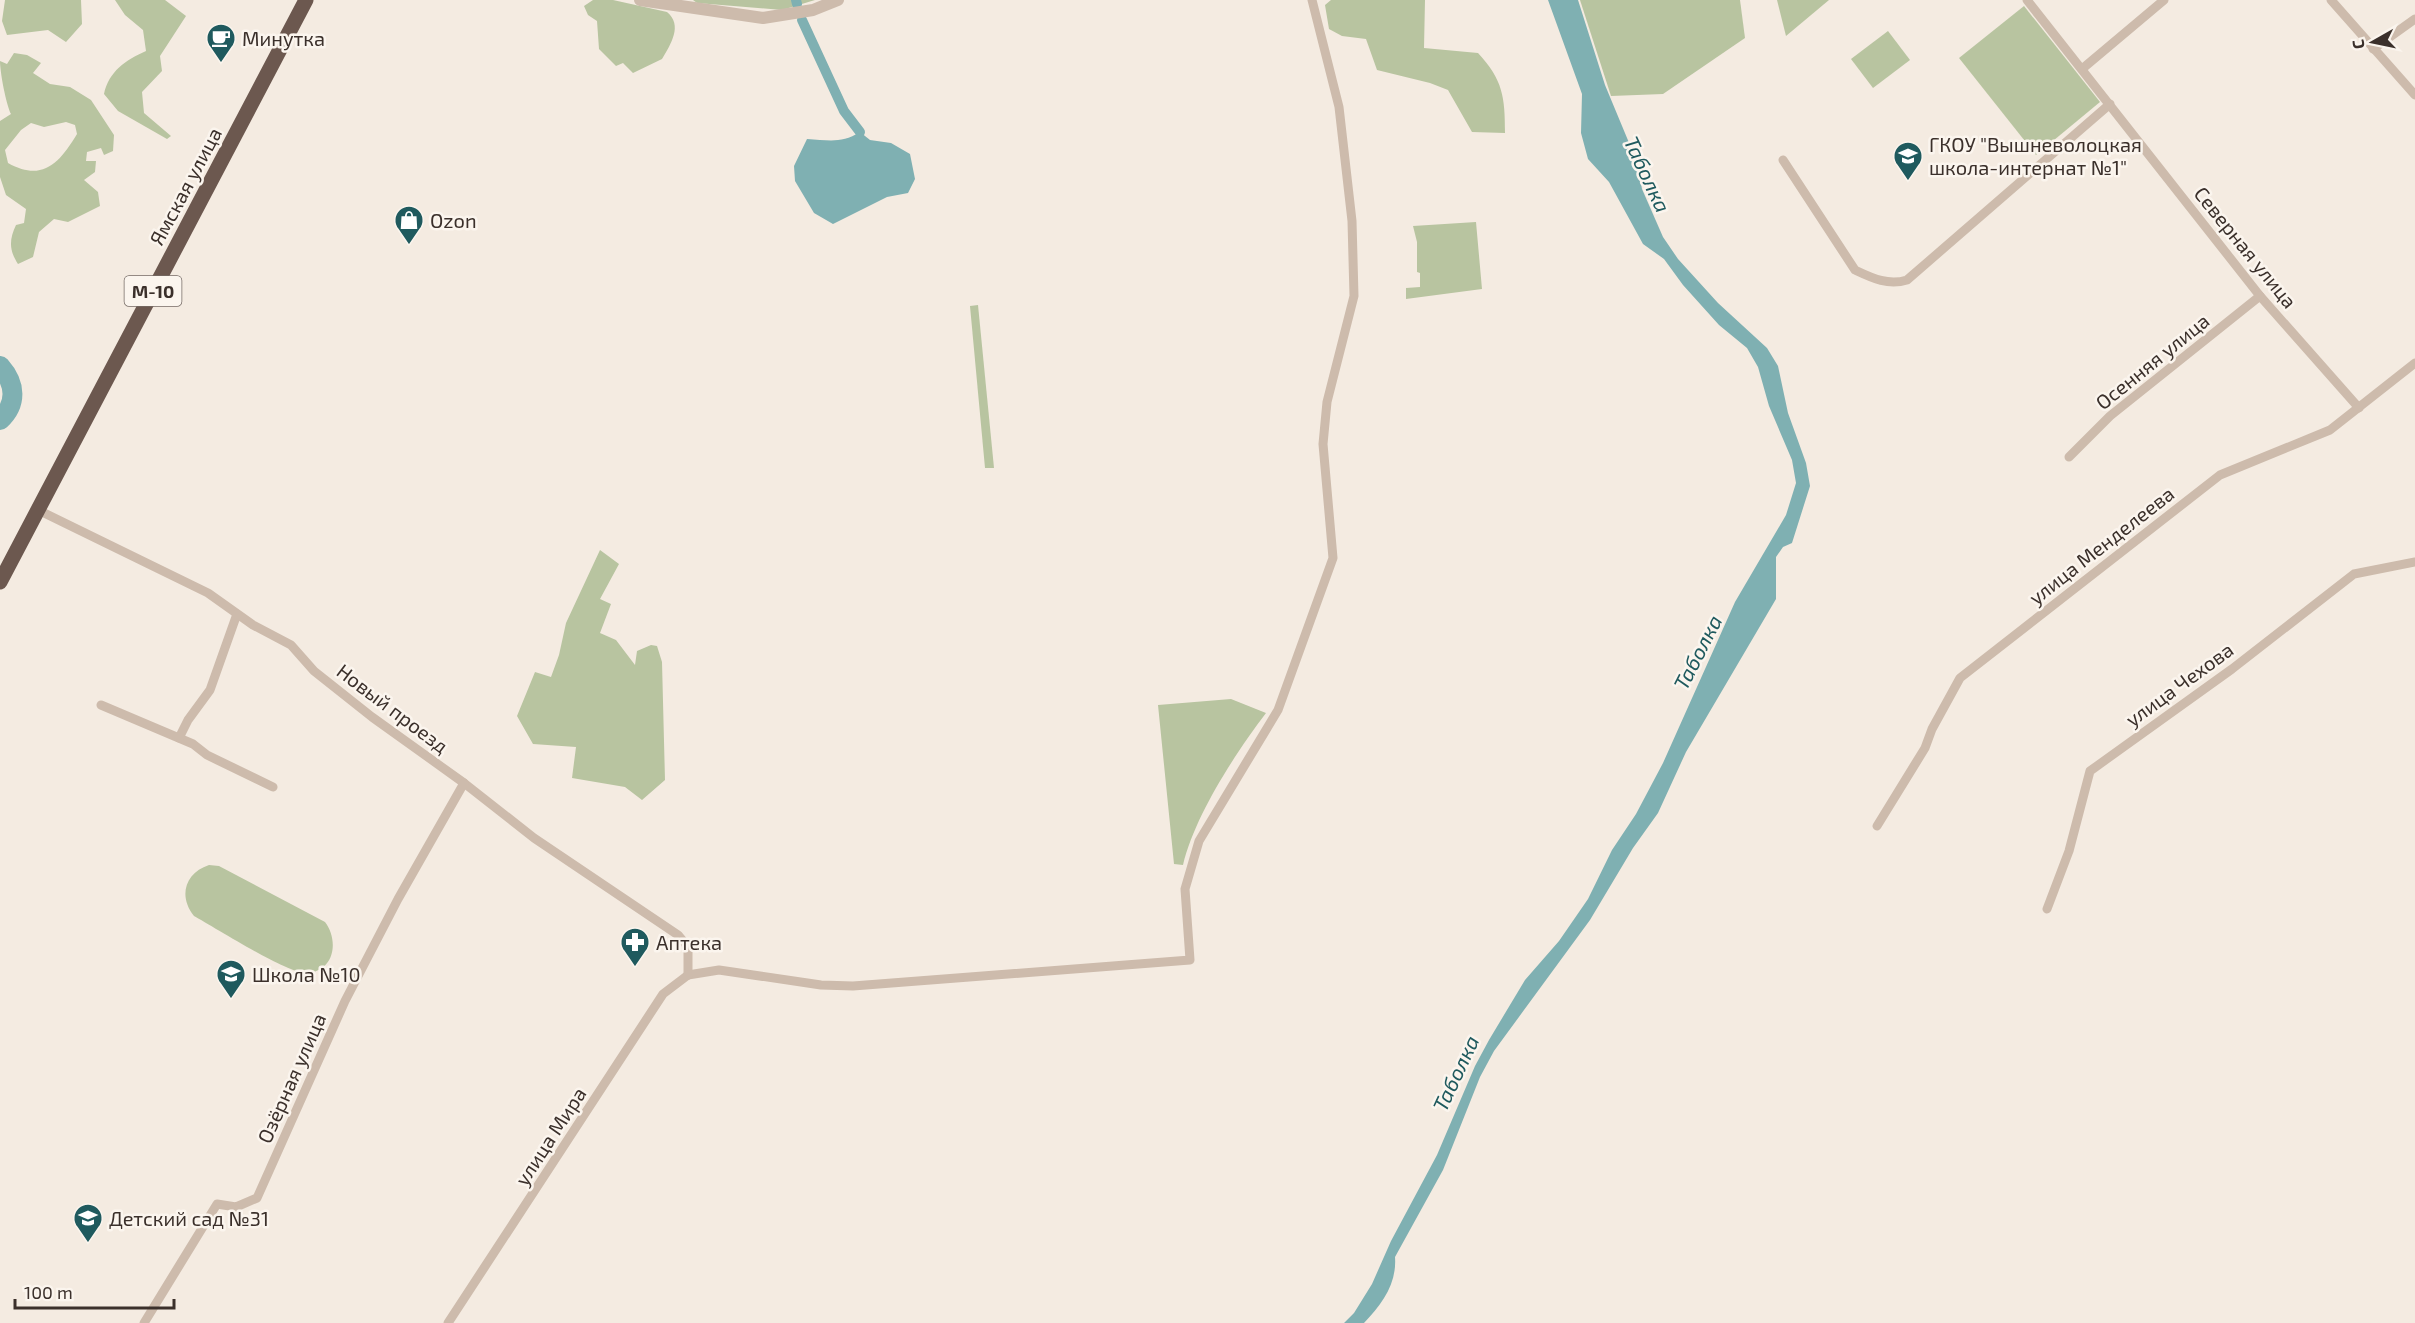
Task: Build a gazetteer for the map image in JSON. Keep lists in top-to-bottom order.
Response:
{
  "streets": {
    "highway": ["Ямская улица", "М-10"],
    "street": [
      "Северная улица",
      "Осенняя улица",
      "улица Менделеева",
      "улица Чехова",
      "Новый проезд",
      "Озёрная улица",
      "улица Мира"
    ]
  },
  "crossings": [
    ["Ямская улица", "Новый проезд"],
    ["Северная улица", "Осенняя улица"],
    ["Северная улица", "улица Менделеева"],
    ["Новый проезд", "Озёрная улица"],
    ["Новый проезд", "улица Мира"]
  ],
  "water": ["Таболка"],
  "places": {
    "cafe": ["Минутка"],
    "school or university": ["ГКОУ \"Вышневолоцкая школа-интернат №1\"", "Школа №10", "Детский сад №31"],
    "shop": ["Ozon"],
    "pharmacy": ["Аптека"]
  },
  "scale_bar": "100 m",
  "north": "left"
}
